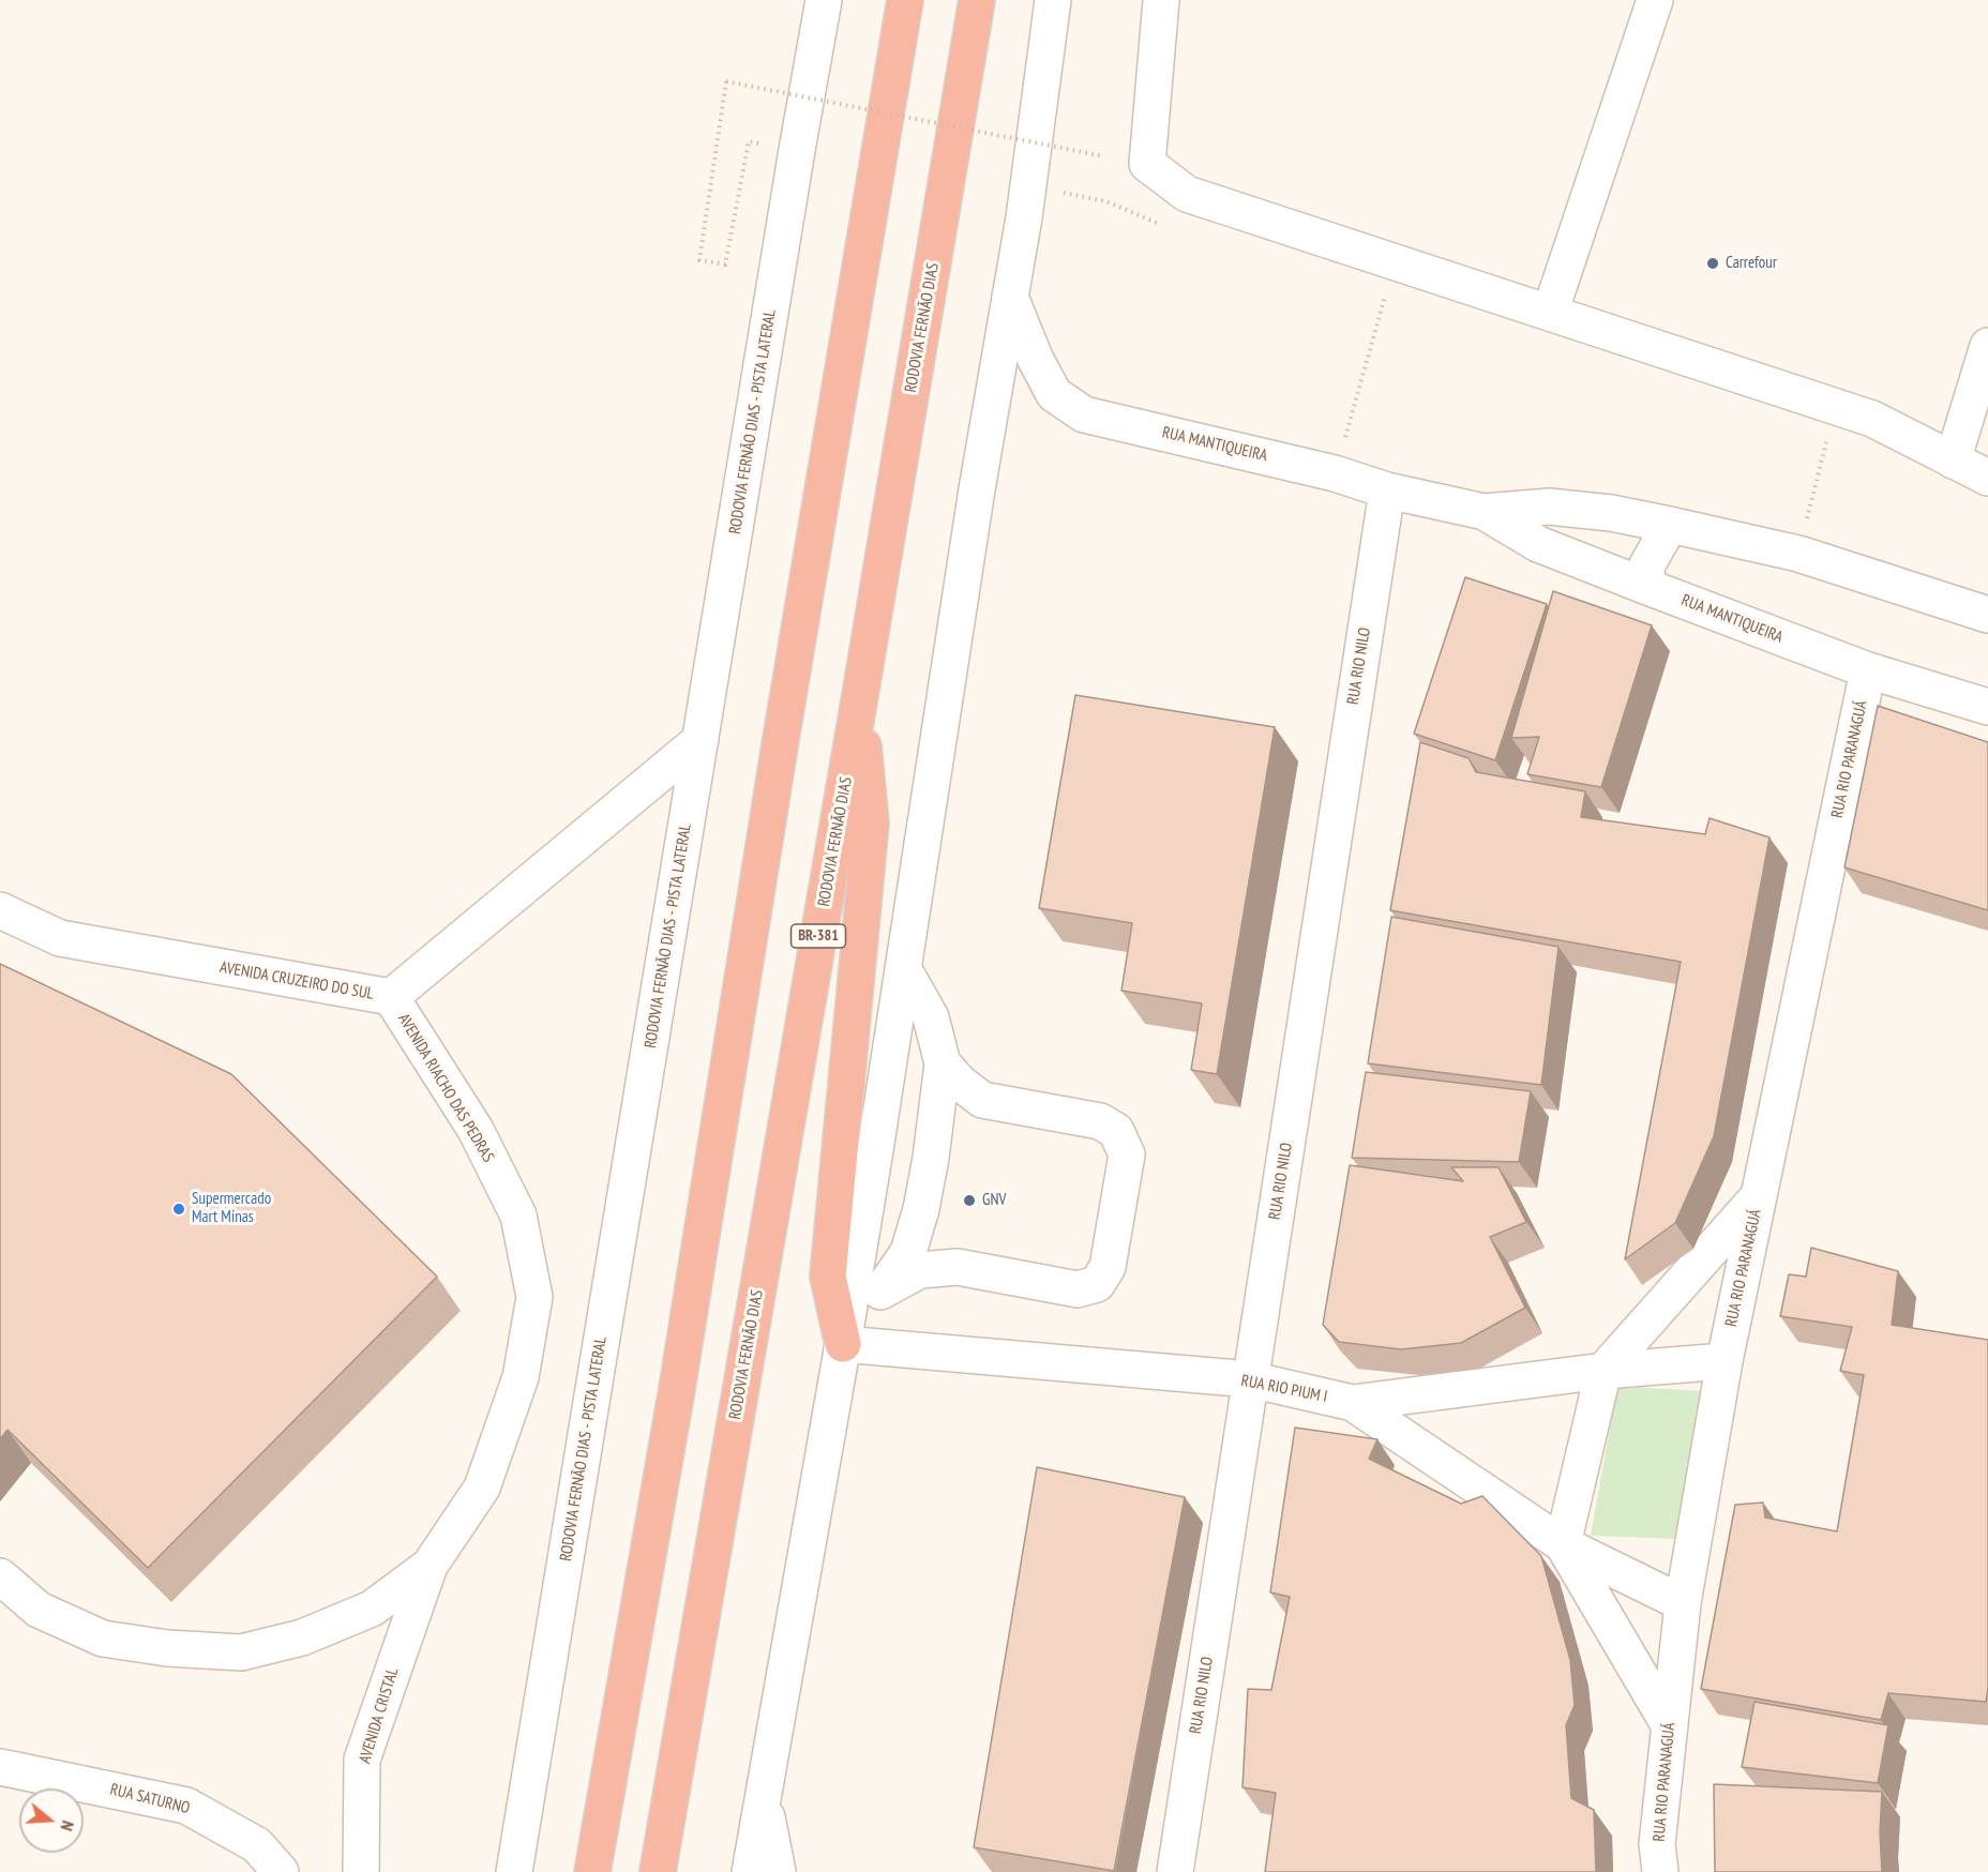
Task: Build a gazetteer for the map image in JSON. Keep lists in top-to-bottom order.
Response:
{
  "streets": {
    "highway": ["RODOVIA FERNÃO DIAS", "BR-381"],
    "street": [
      "RODOVIA FERNÃO DIAS - PISTA LATERAL",
      "RUA MANTIQUEIRA",
      "RUA RIO NILO",
      "RUA RIO PARANAGUÁ",
      "AVENIDA CRUZEIRO DO SUL",
      "AVENIDA RIACHO DAS PEDRAS",
      "RUA RIO PIUM I",
      "AVENIDA CRISTAL",
      "RUA SATURNO"
    ]
  },
  "crossings": [
    ["RODOVIA FERNÃO DIAS - PISTA LATERAL", "AVENIDA CRUZEIRO DO SUL"],
    ["RUA MANTIQUEIRA", "RUA RIO NILO"],
    ["RUA MANTIQUEIRA", "RUA RIO PARANAGUÁ"],
    ["RUA RIO NILO", "RUA RIO PIUM I"],
    ["RUA RIO PARANAGUÁ", "RUA RIO PIUM I"],
    ["AVENIDA CRUZEIRO DO SUL", "AVENIDA RIACHO DAS PEDRAS"],
    ["AVENIDA RIACHO DAS PEDRAS", "AVENIDA CRISTAL"]
  ],
  "places": ["Carrefour", "GNV", "Supermercado Mart Minas"],
  "north": "right"
}
